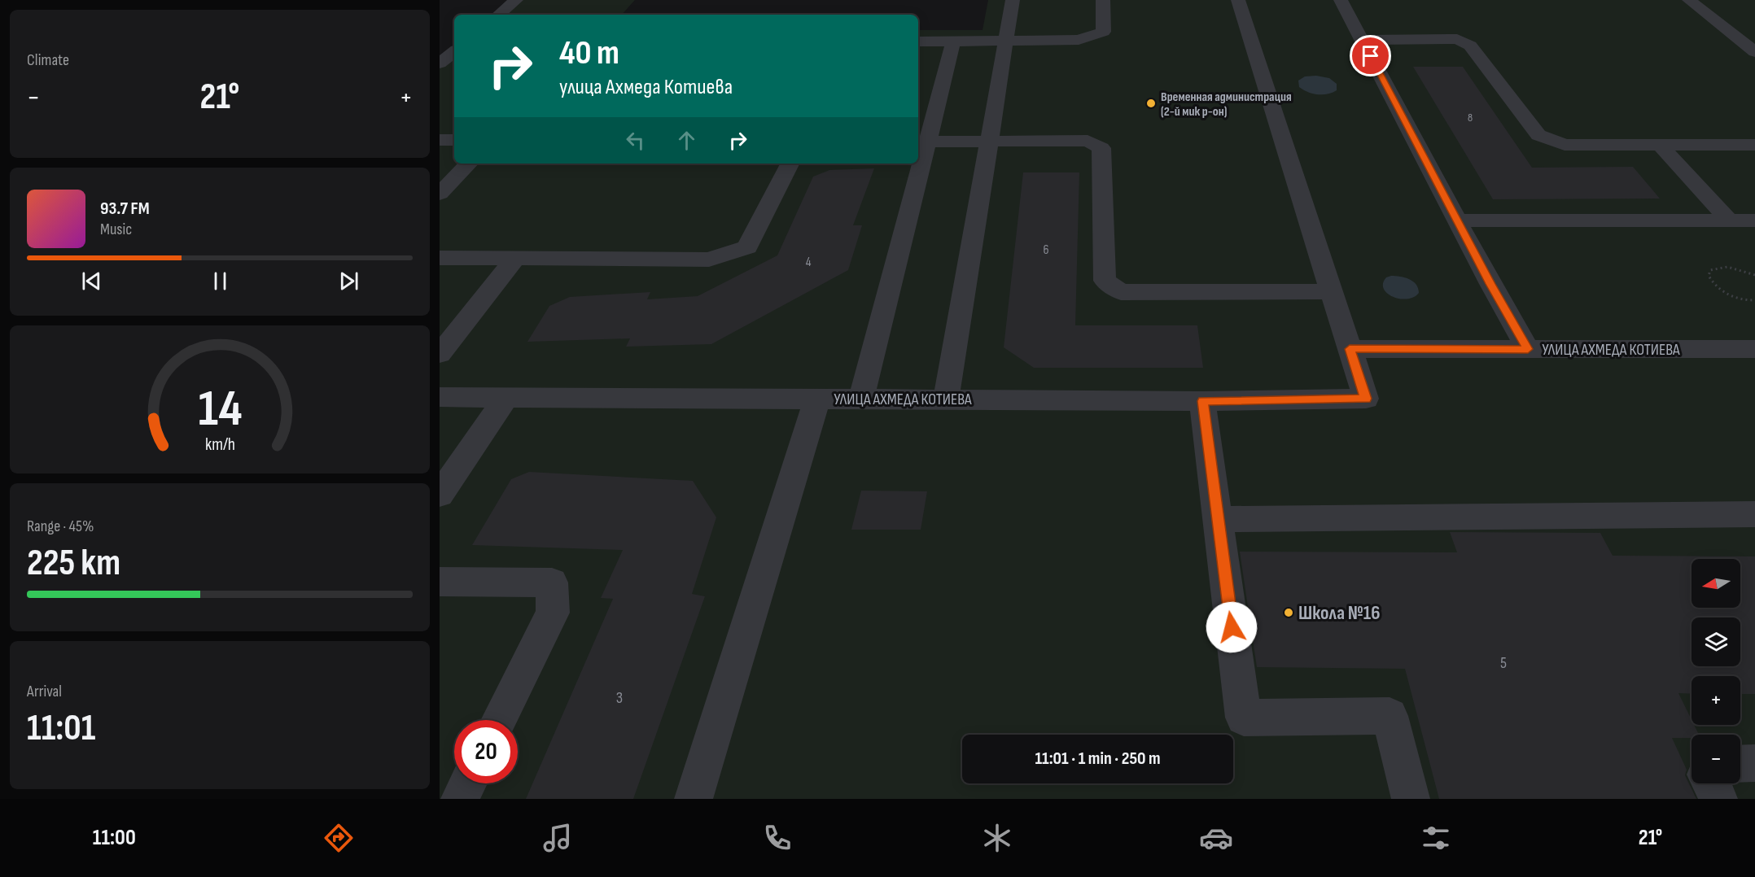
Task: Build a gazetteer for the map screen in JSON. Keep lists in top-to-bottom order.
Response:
{
  "streets": {
    "street": ["УЛИЦА АХМЕДА КОТИЕВА"]
  },
  "places": ["Временная администрация (2-й мик р-он)", "Школа №16"],
  "house_numbers": [
    "8",
    "6",
    "4",
    "5",
    "3"
  ],
  "north": "left",
  "page": {
    "tile": [
      "Climate",
      ["Range · 45%", "225 km"],
      ["Arrival", "11:01"]
    ],
    "turn": ["40 m", "улица Ахмеда Котиева"],
    "heat": ["−", "21°", "+"],
    "song": ["93.7 FM", "Music"],
    "map_buttons": ["+", "−"],
    "limit": "20",
    "trip": "11:01 · 1 min · 250 m",
    "tabs": ["11:00", "21°"],
    "gauge": ["14", "km/h"]
  }
}
